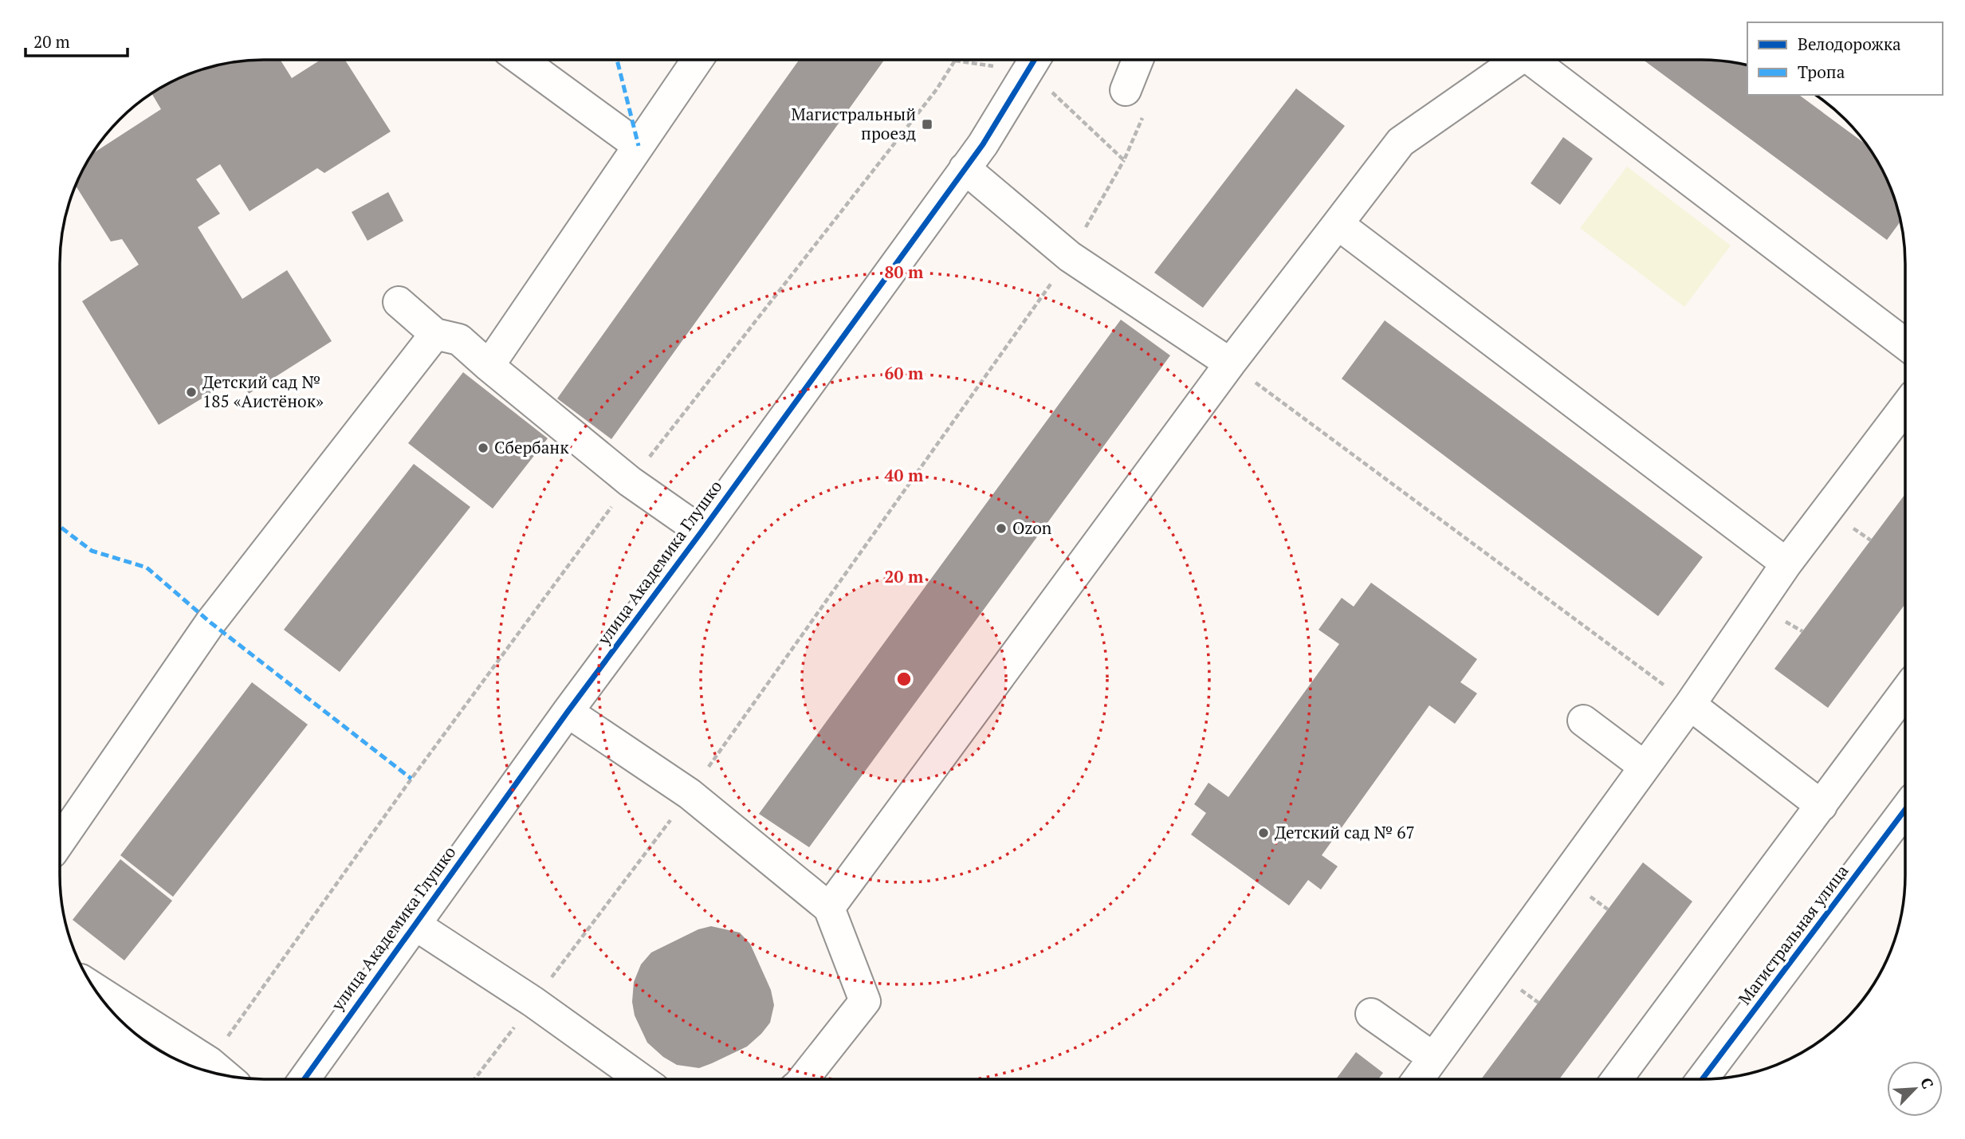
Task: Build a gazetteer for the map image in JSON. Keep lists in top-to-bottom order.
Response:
{
  "streets": {
    "street": ["улица Академика Глушко", "Магистральная улица"]
  },
  "places": {
    "transit": ["Магистральный проезд"],
    "other": [
      "Детский сад № 185 «Аистёнок»",
      "Сбербанк",
      "Ozon",
      "Детский сад № 67"
    ]
  },
  "legend": ["Велодорожка", "Тропа"],
  "scale_bar": "20 m",
  "north": "top right",
  "rings": [
    "80 m",
    "60 m",
    "40 m",
    "20 m"
  ]
}
